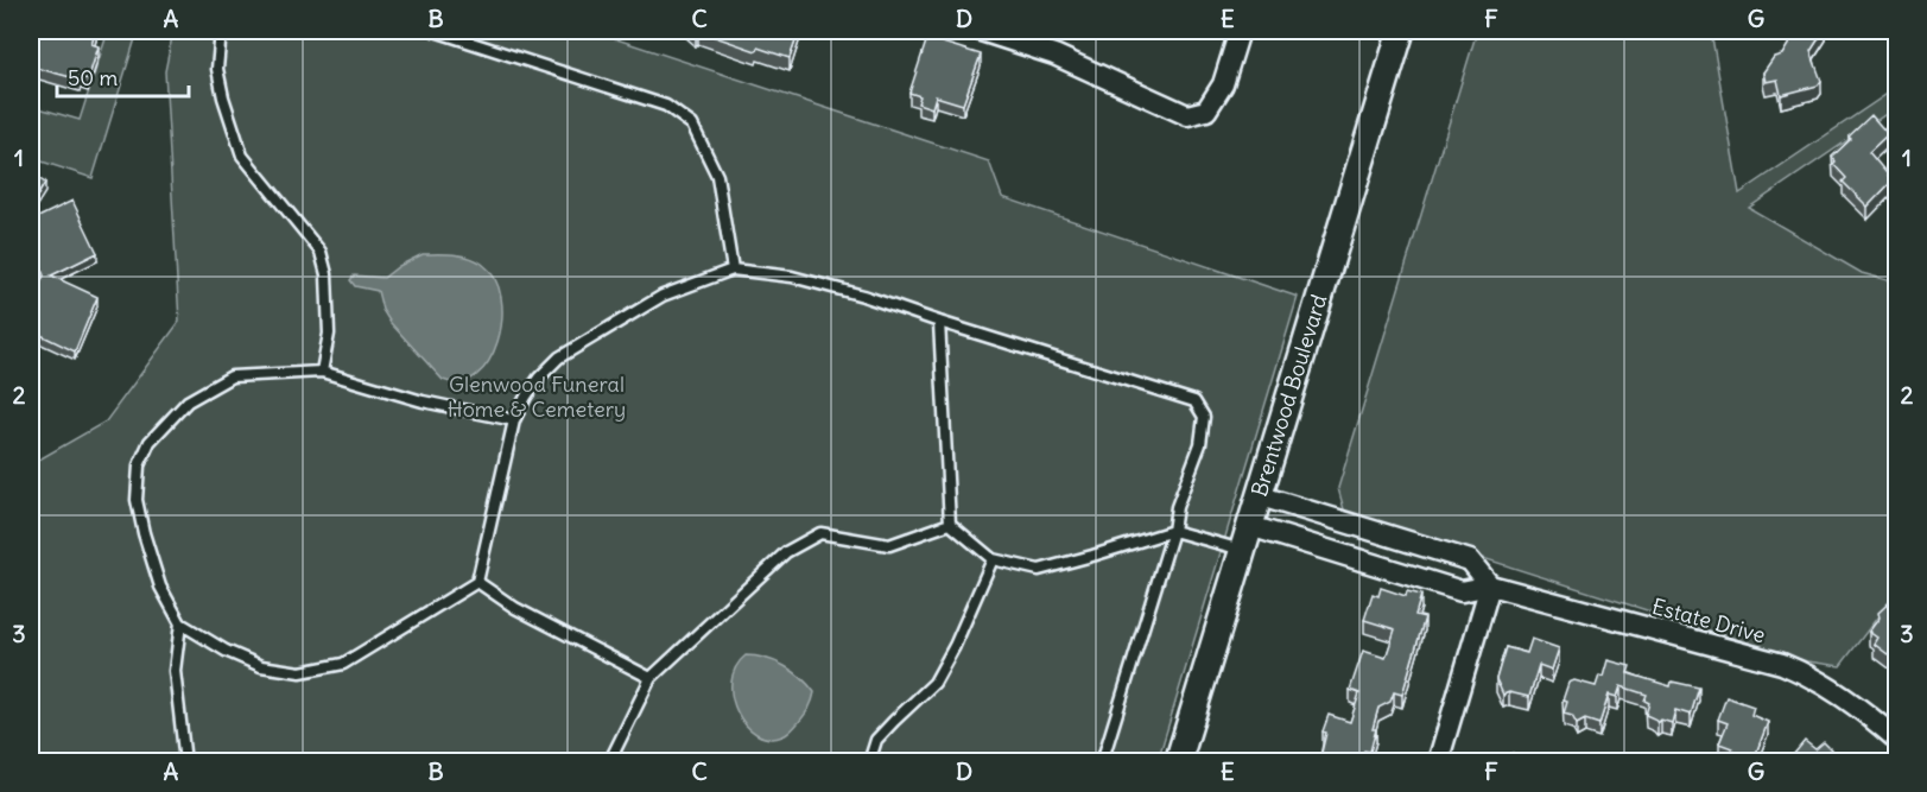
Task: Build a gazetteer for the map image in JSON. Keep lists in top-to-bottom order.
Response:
{
  "streets": {
    "street": ["Brentwood Boulevard", "Estate Drive"]
  },
  "crossings": [
    ["Brentwood Boulevard", "Estate Drive"]
  ],
  "parks": ["Glenwood Funeral Home & Cemetery"],
  "scale_bar": "50 m",
  "grid": {
    "columns": [
      "A",
      "B",
      "C",
      "D",
      "E",
      "F",
      "G"
    ],
    "rows": ["1", "2", "3"]
  }
}
